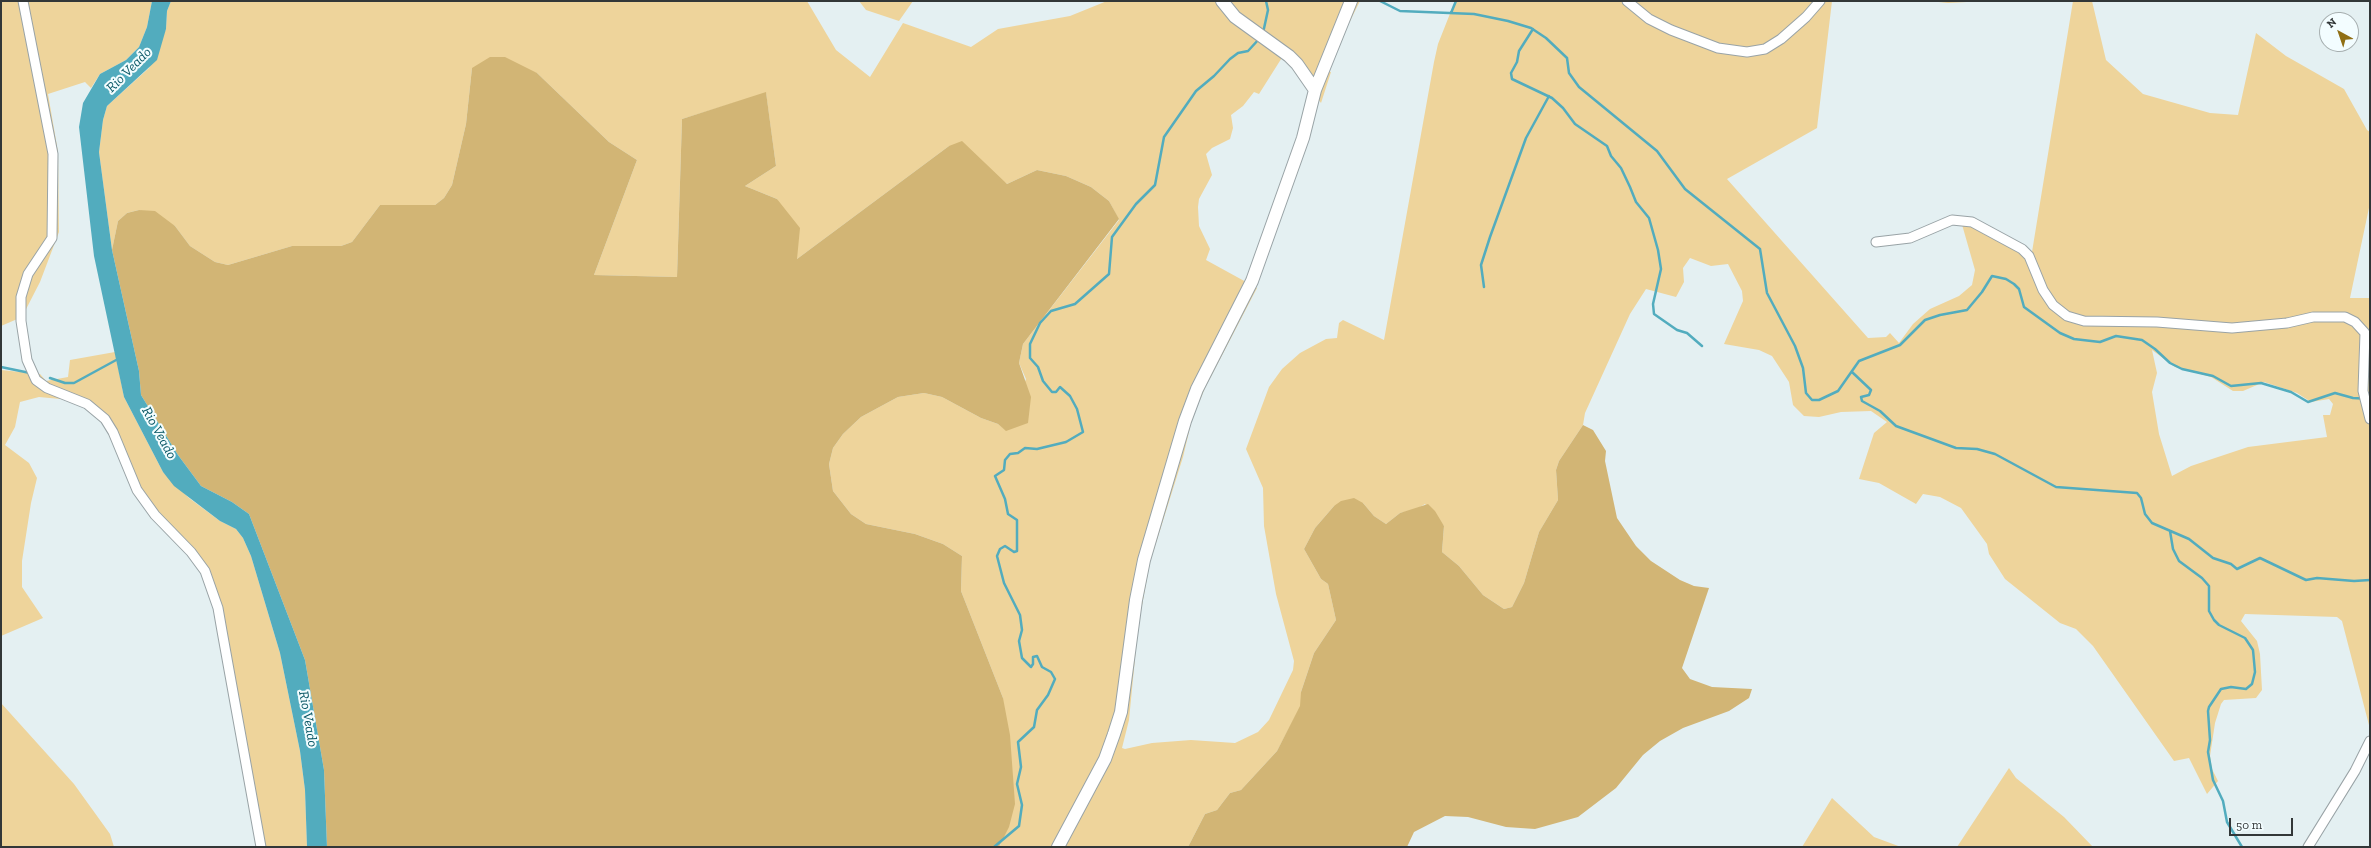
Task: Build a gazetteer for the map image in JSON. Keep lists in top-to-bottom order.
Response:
{
  "water": ["Rio Veado"],
  "scale_bar": "50 m",
  "north": "top left"
}
